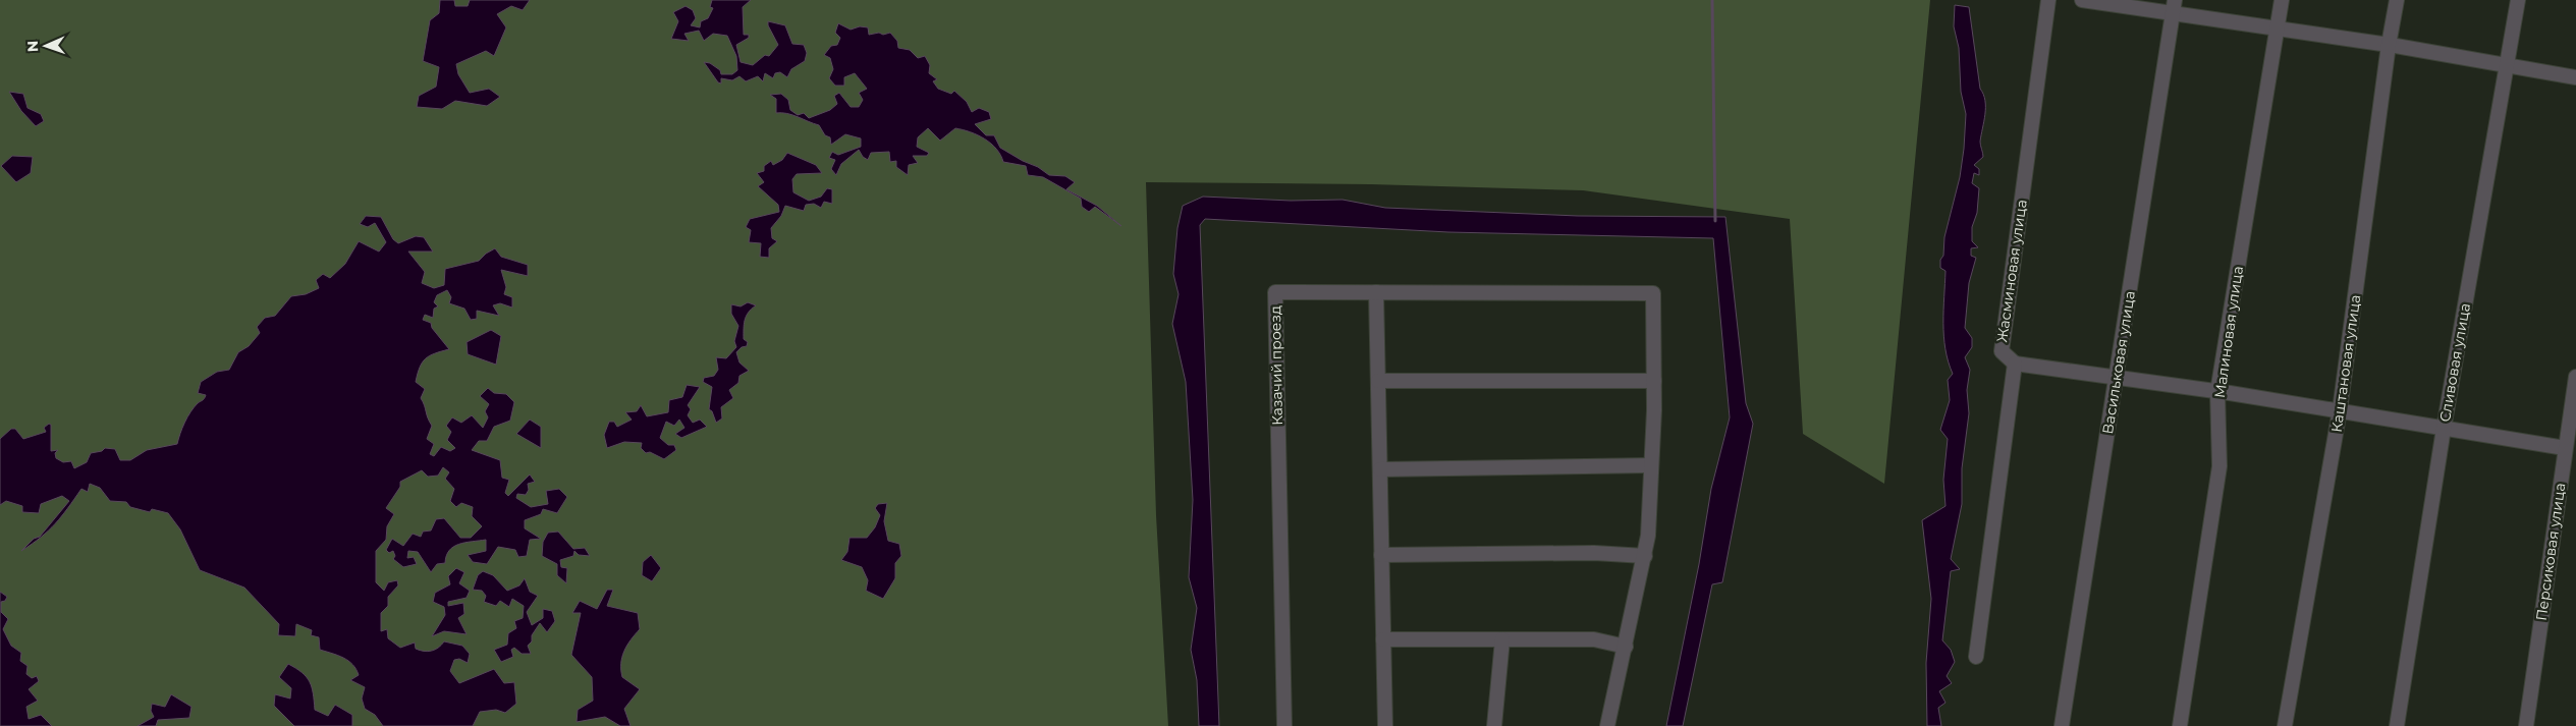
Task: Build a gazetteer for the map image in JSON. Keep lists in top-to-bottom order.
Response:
{
  "streets": {
    "street": [
      "Жасминовая улица",
      "Малиновая улица",
      "Васильковая улица",
      "Сливовая улица",
      "Каштановая улица",
      "Казачий проезд",
      "Персиковая улица"
    ]
  },
  "north": "left"
}
